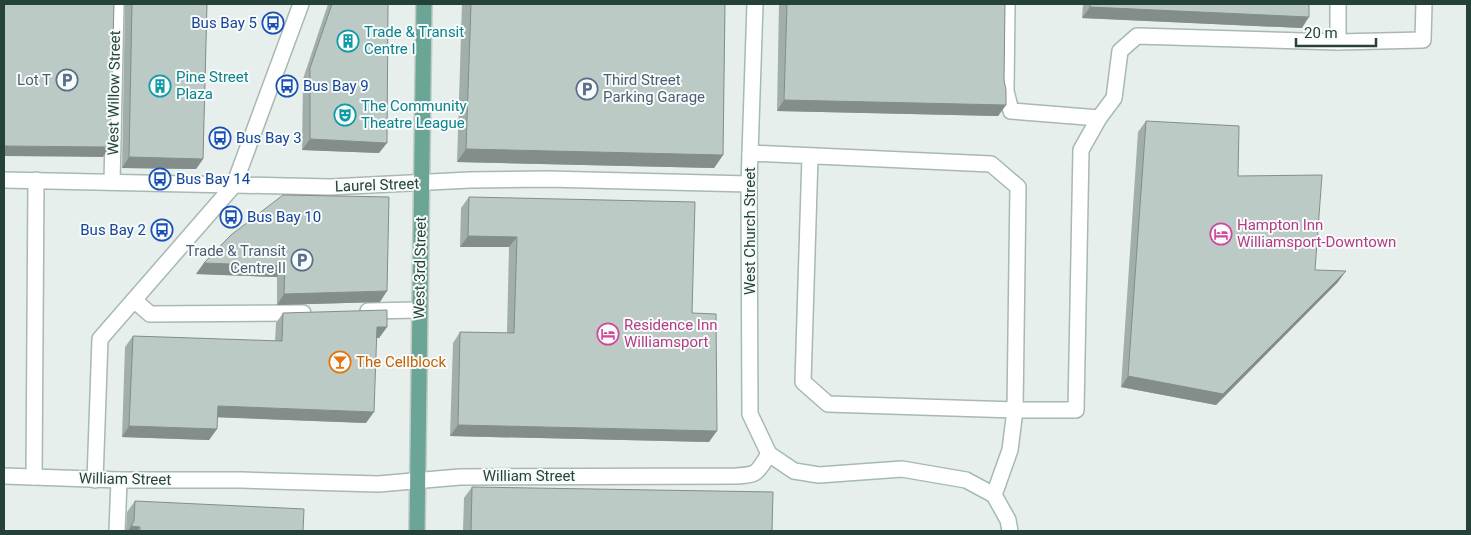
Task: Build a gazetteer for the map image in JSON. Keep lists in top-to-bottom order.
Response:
{
  "streets": {
    "main road": ["West 3rd Street"],
    "street": [
      "West Willow Street",
      "Laurel Street",
      "West Church Street",
      "William Street"
    ]
  },
  "crossings": [
    ["West Willow Street", "Laurel Street"],
    ["Laurel Street", "West Church Street"],
    ["Laurel Street", "West 3rd Street"],
    ["West Church Street", "William Street"],
    ["West 3rd Street", "William Street"]
  ],
  "places": {
    "bus stop": [
      "Bus Bay 5",
      "Bus Bay 9",
      "Bus Bay 3",
      "Bus Bay 14",
      "Bus Bay 10",
      "Bus Bay 2"
    ],
    "building": ["Trade & Transit Centre I", "Pine Street Plaza"],
    "parking": ["Lot T", "Third Street Parking Garage", "Trade & Transit Centre II"],
    "theatre": ["The Community Theatre League"],
    "hotel": ["Hampton Inn Williamsport-Downtown", "Residence Inn Williamsport"],
    "bar": ["The Cellblock"]
  },
  "scale_bar": "20 m"
}
